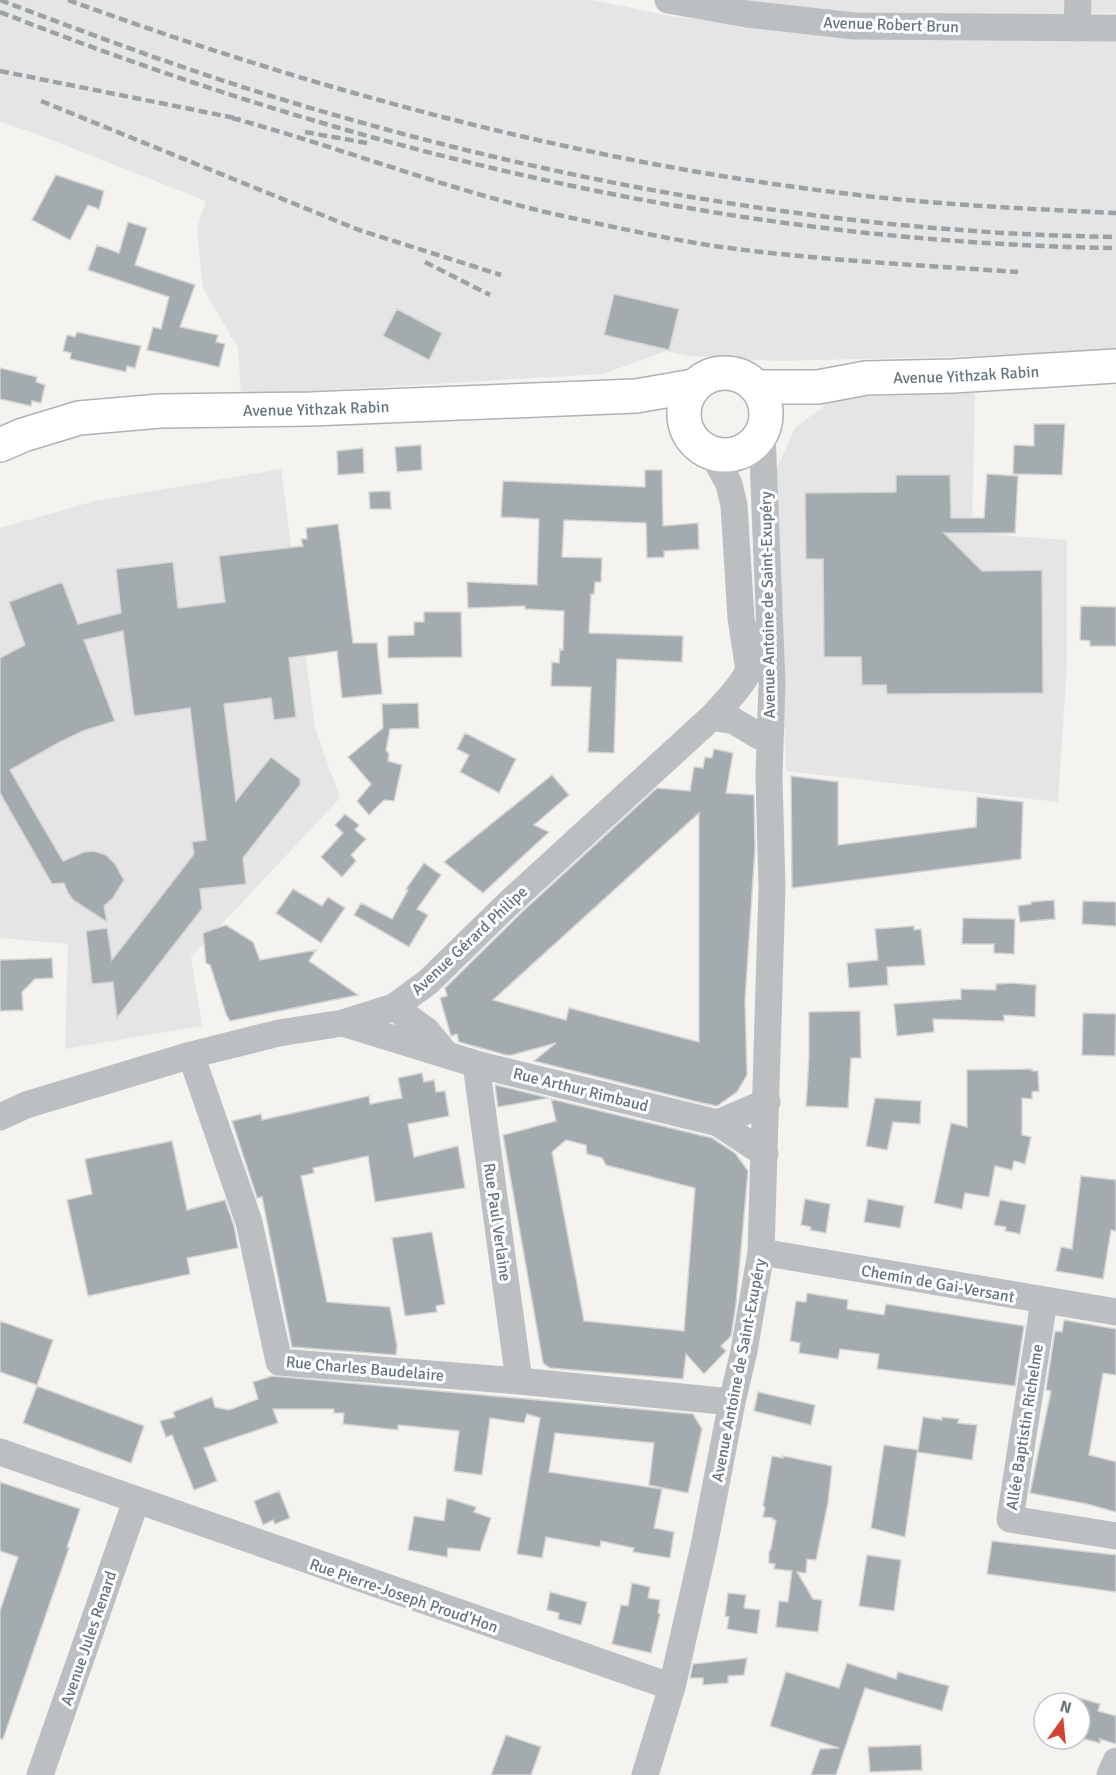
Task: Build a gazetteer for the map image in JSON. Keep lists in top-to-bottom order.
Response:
{
  "streets": {
    "main road": ["Avenue Yithzak Rabin"],
    "street": [
      "Avenue Robert Brun",
      "Avenue Antoine de Saint-Exupéry",
      "Avenue Gérard Philipe",
      "Rue Arthur Rimbaud",
      "Rue Paul Verlaine",
      "Chemin de Gai-Versant",
      "Rue Charles Baudelaire",
      "Allée Baptistin Richelme",
      "Rue Pierre-Joseph Proud'Hon",
      "Avenue Jules Renard"
    ]
  },
  "crossings": [
    ["Avenue Yithzak Rabin", "Avenue Antoine de Saint-Exupéry"],
    ["Avenue Antoine de Saint-Exupéry", "Avenue Gérard Philipe"],
    ["Avenue Antoine de Saint-Exupéry", "Rue Arthur Rimbaud"],
    ["Avenue Antoine de Saint-Exupéry", "Chemin de Gai-Versant"],
    ["Avenue Antoine de Saint-Exupéry", "Rue Charles Baudelaire"],
    ["Avenue Antoine de Saint-Exupéry", "Rue Pierre-Joseph Proud'Hon"],
    ["Avenue Gérard Philipe", "Rue Arthur Rimbaud"],
    ["Avenue Gérard Philipe", "Rue Charles Baudelaire"],
    ["Rue Arthur Rimbaud", "Rue Paul Verlaine"],
    ["Rue Paul Verlaine", "Rue Charles Baudelaire"],
    ["Chemin de Gai-Versant", "Allée Baptistin Richelme"],
    ["Rue Pierre-Joseph Proud'Hon", "Avenue Jules Renard"]
  ],
  "north": "top"
}
